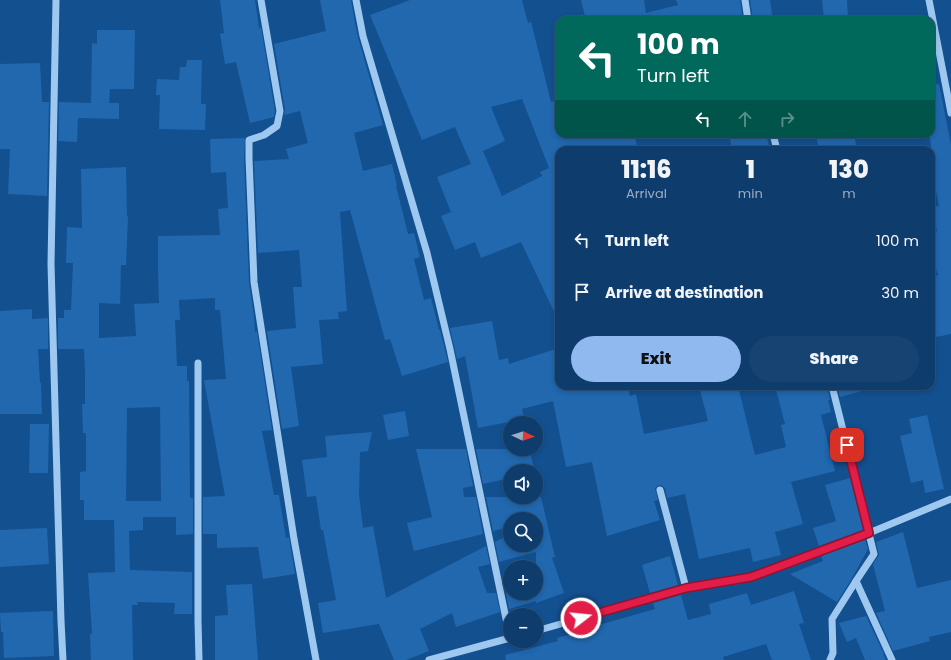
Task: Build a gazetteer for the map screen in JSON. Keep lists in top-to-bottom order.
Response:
{
  "north": "right",
  "page": {
    "turn": ["100 m", "Turn left"],
    "eta": [
      "11:16",
      "Arrival",
      "1",
      "min",
      "130",
      "m"
    ],
    "list": [
      {
        "name": "Turn left",
        "value": "100 m"
      },
      {
        "name": "Arrive at destination",
        "value": "30 m"
      }
    ],
    "buttons": ["Exit", "Share"],
    "map_buttons": ["+", "−"]
  }
}
